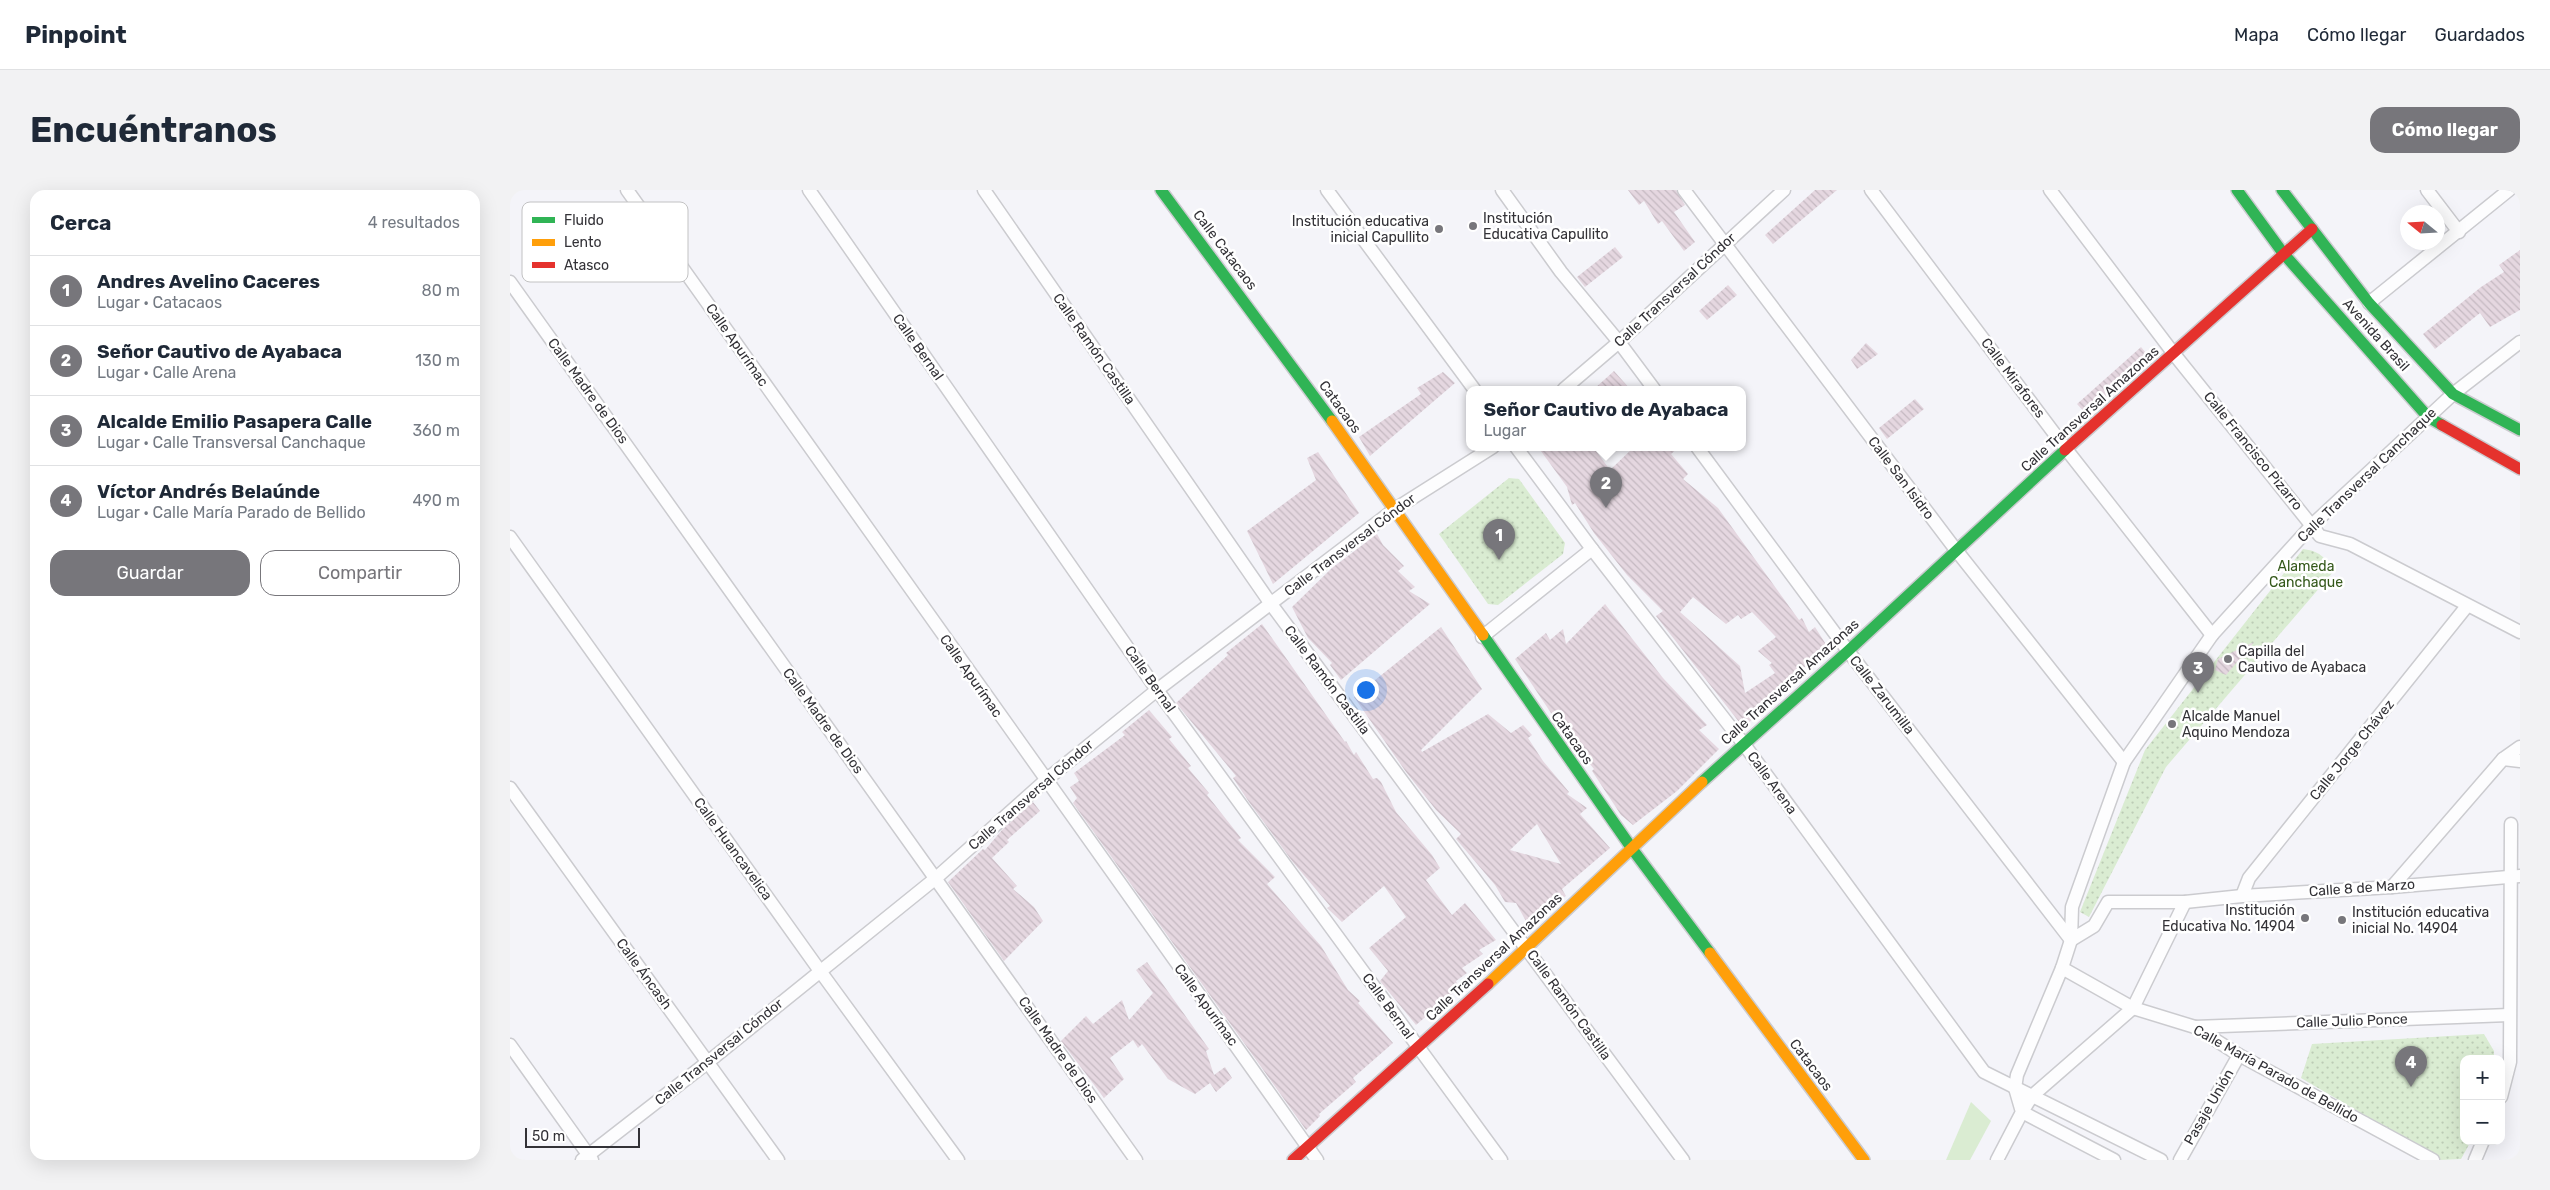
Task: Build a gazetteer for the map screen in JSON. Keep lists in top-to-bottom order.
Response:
{
  "streets": {
    "street": [
      "Calle Catacaos",
      "Calle Transversal Cóndor",
      "Avenida Brasil",
      "Calle Apurímac",
      "Calle Bernal",
      "Calle Ramón Castilla",
      "Calle Mirafores",
      "Calle Madre de Dios",
      "Catacaos",
      "Calle Transversal Amazonas",
      "Calle Francisco Pizarro",
      "Calle Transversal Canchaque",
      "Calle San Isidro",
      "Calle Zarumilla",
      "Calle Jorge Chávez",
      "Calle Arena",
      "Calle Huancavelica",
      "Calle 8 de Marzo",
      "Calle Áncash",
      "Calle Julio Ponce",
      "Calle María Parado de Bellido",
      "Pasaje Unión"
    ]
  },
  "crossings": [
    ["Calle Catacaos", "Catacaos"],
    ["Calle Transversal Cóndor", "Calle Apurímac"],
    ["Calle Transversal Cóndor", "Calle Bernal"],
    ["Calle Transversal Cóndor", "Calle Ramón Castilla"],
    ["Calle Transversal Cóndor", "Calle Madre de Dios"],
    ["Calle Transversal Cóndor", "Catacaos"],
    ["Calle Transversal Cóndor", "Calle San Isidro"],
    ["Calle Transversal Cóndor", "Calle Huancavelica"],
    ["Calle Transversal Cóndor", "Calle Áncash"],
    ["Avenida Brasil", "Calle Transversal Amazonas"],
    ["Avenida Brasil", "Calle Transversal Canchaque"],
    ["Calle Apurímac", "Calle Transversal Amazonas"],
    ["Calle Bernal", "Calle Transversal Amazonas"],
    ["Calle Ramón Castilla", "Calle Transversal Amazonas"],
    ["Calle Mirafores", "Calle Transversal Amazonas"],
    ["Calle Mirafores", "Calle Transversal Canchaque"],
    ["Catacaos", "Calle Transversal Amazonas"],
    ["Calle Transversal Amazonas", "Calle Francisco Pizarro"],
    ["Calle Transversal Amazonas", "Calle San Isidro"],
    ["Calle Transversal Amazonas", "Calle Zarumilla"],
    ["Calle Transversal Amazonas", "Calle Arena"],
    ["Calle Francisco Pizarro", "Calle Transversal Canchaque"],
    ["Calle Francisco Pizarro", "Calle Jorge Chávez"],
    ["Calle Transversal Canchaque", "Calle San Isidro"],
    ["Calle Transversal Canchaque", "Calle Zarumilla"],
    ["Calle Transversal Canchaque", "Calle Arena"],
    ["Calle Transversal Canchaque", "Calle 8 de Marzo"],
    ["Calle Transversal Canchaque", "Calle María Parado de Bellido"],
    ["Calle Zarumilla", "Calle 8 de Marzo"],
    ["Calle Jorge Chávez", "Calle 8 de Marzo"],
    ["Calle Julio Ponce", "Calle María Parado de Bellido"],
    ["Calle María Parado de Bellido", "Pasaje Unión"]
  ],
  "parks": ["Alameda Canchaque"],
  "places": [
    "Institución Educativa Capullito",
    "Institución educativa inicial Capullito",
    "Capilla del Cautivo de Ayabaca",
    "Alcalde Manuel Aquino Mendoza",
    "Institución Educativa No. 14904",
    "Institución educativa inicial No. 14904"
  ],
  "legend": ["Fluido", "Lento", "Atasco"],
  "scale_bar": "50 m",
  "north": "left",
  "page": {
    "header": "Pinpoint",
    "nav": ["Mapa", "Cómo llegar", "Guardados"],
    "buttons": [
      "Cómo llegar",
      ["Guardar", "Compartir"]
    ],
    "title": "Encuéntranos",
    "heading": ["Cerca", "4 resultados"],
    "list": [
      {
        "mark": "1",
        "name": "Andres Avelino Caceres",
        "note": "Lugar · Catacaos",
        "value": "80 m"
      },
      {
        "mark": "2",
        "name": "Señor Cautivo de Ayabaca",
        "note": "Lugar · Calle Arena",
        "value": "130 m"
      },
      {
        "mark": "3",
        "name": "Alcalde Emilio Pasapera Calle",
        "note": "Lugar · Calle Transversal Canchaque",
        "value": "360 m"
      },
      {
        "mark": "4",
        "name": "Víctor Andrés Belaúnde",
        "note": "Lugar · Calle María Parado de Bellido",
        "value": "490 m"
      }
    ],
    "popup": ["Señor Cautivo de Ayabaca", "Lugar"],
    "pins": [
      "2",
      "1",
      "3",
      "4"
    ],
    "map_buttons": ["+", "−"],
    "scale": "50 m"
  }
}
